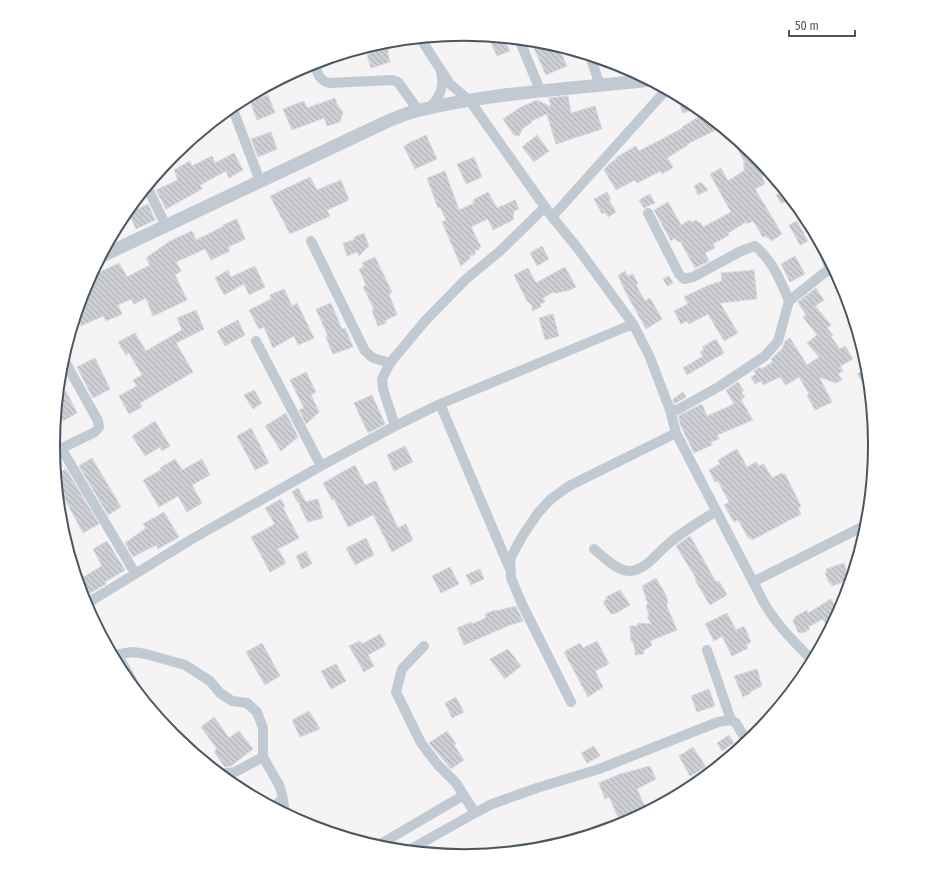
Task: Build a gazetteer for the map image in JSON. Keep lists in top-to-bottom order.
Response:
{
  "scale_bar": "50 m"
}
